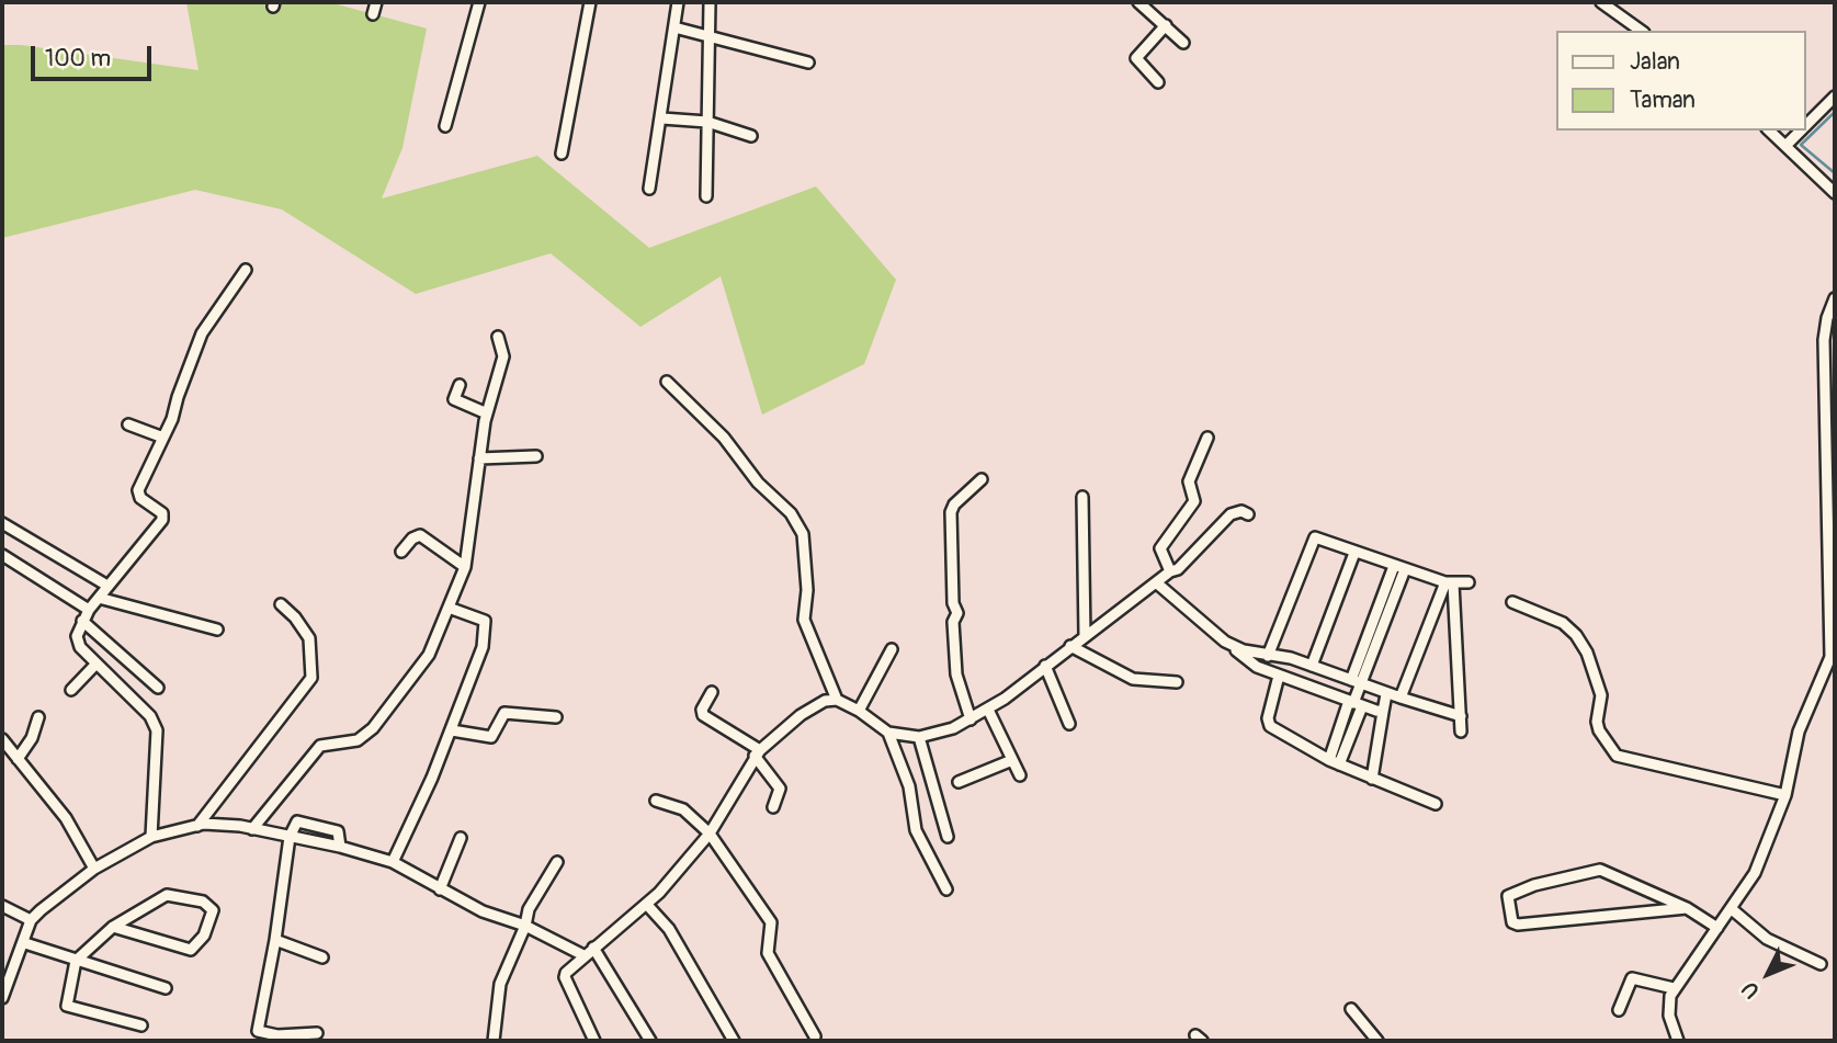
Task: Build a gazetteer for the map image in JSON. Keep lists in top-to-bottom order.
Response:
{
  "legend": ["Jalan", "Taman"],
  "scale_bar": "100 m",
  "north": "bottom left"
}
